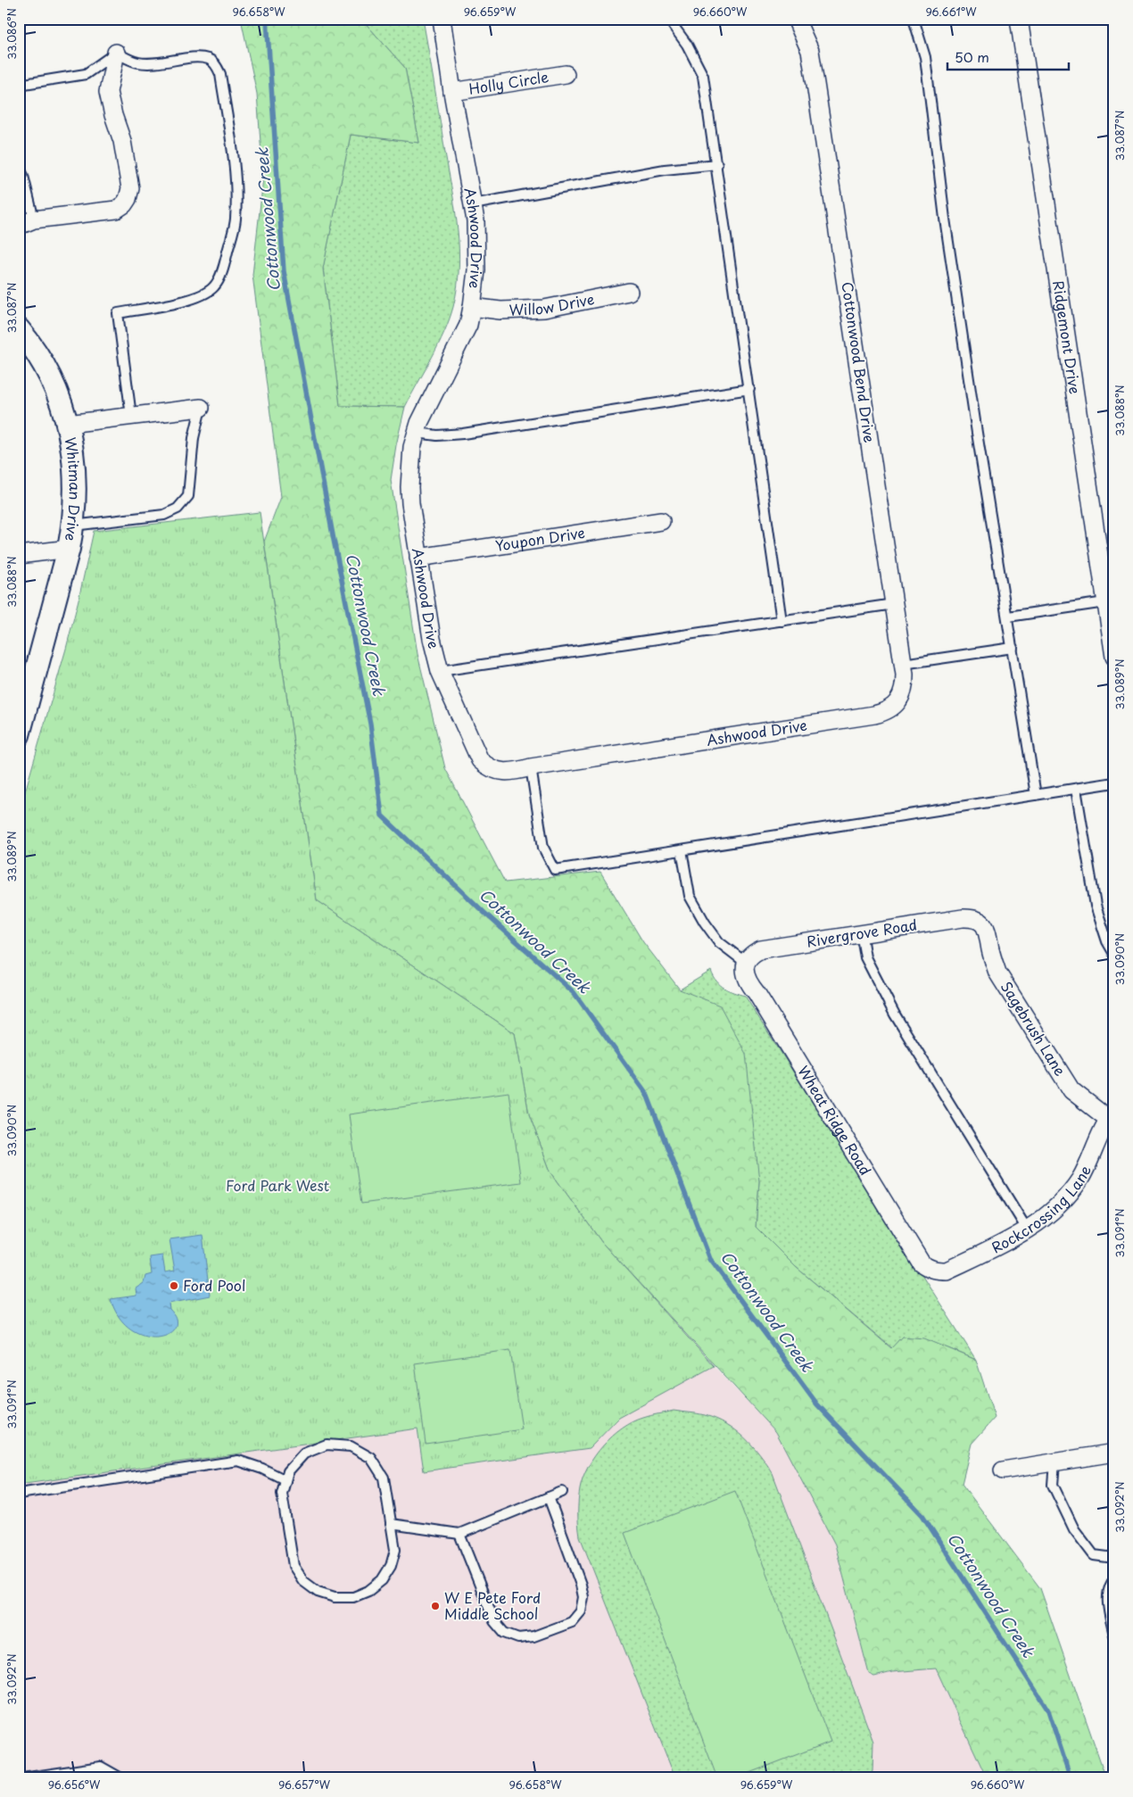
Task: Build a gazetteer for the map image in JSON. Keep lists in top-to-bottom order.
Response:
{
  "streets": {
    "street": [
      "Holly Circle",
      "Ashwood Drive",
      "Willow Drive",
      "Ridgemont Drive",
      "Cottonwood Bend Drive",
      "Whitman Drive",
      "Youpon Drive",
      "Rivergrove Road",
      "Sagebrush Lane",
      "Wheat Ridge Road",
      "Rockcrossing Lane"
    ]
  },
  "crossings": [
    ["Holly Circle", "Ashwood Drive"],
    ["Ashwood Drive", "Willow Drive"],
    ["Ashwood Drive", "Cottonwood Bend Drive"],
    ["Ashwood Drive", "Youpon Drive"],
    ["Rivergrove Road", "Sagebrush Lane"],
    ["Rivergrove Road", "Wheat Ridge Road"],
    ["Sagebrush Lane", "Rockcrossing Lane"],
    ["Wheat Ridge Road", "Rockcrossing Lane"]
  ],
  "water": ["Cottonwood Creek"],
  "parks": ["Ford Park West"],
  "places": ["Ford Pool", "W E Pete Ford Middle School"],
  "scale_bar": "50 m",
  "coordinates": [
    "96.658°W",
    "96.659°W",
    "96.660°W",
    "96.661°W",
    "33.086°N",
    "33.087°N",
    "33.088°N",
    "33.089°N",
    "33.090°N",
    "33.091°N",
    "33.092°N",
    "96.656°W",
    "96.657°W"
  ]
}
